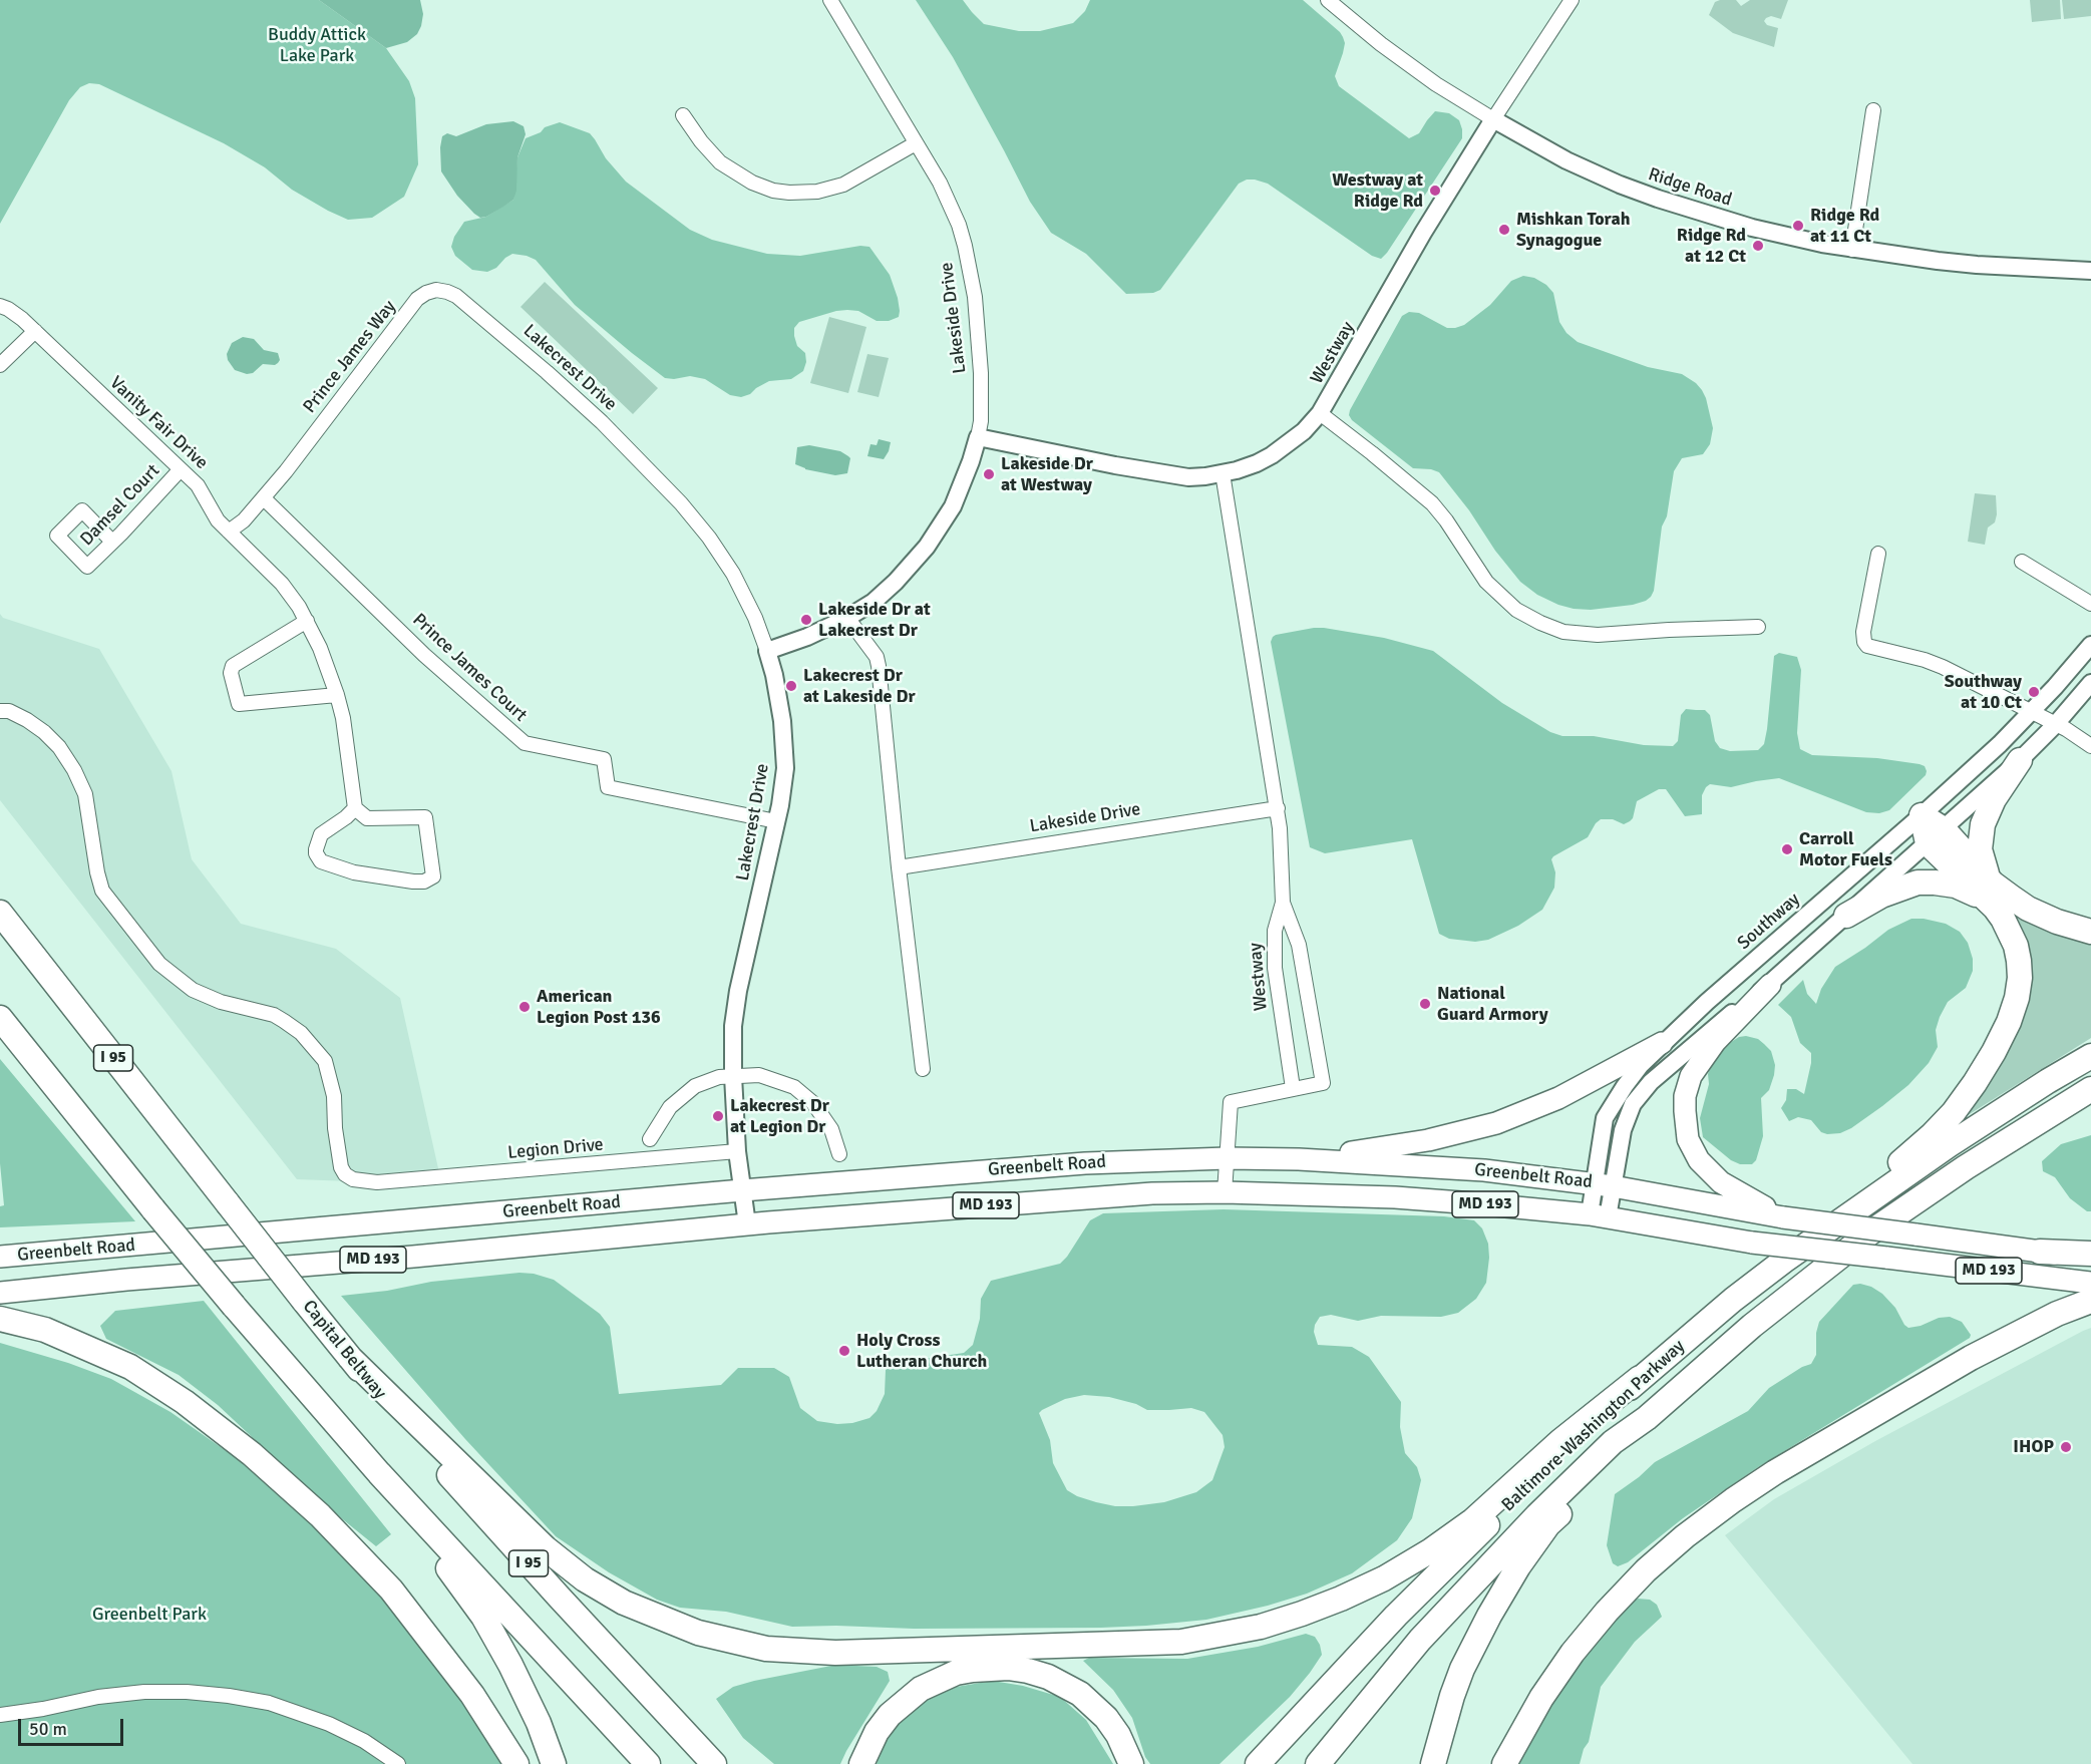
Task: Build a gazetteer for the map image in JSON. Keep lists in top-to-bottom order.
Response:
{
  "streets": {
    "highway": ["I 95", "Capital Beltway", "Baltimore-Washington Parkway"],
    "main road": ["Greenbelt Road", "MD 193"],
    "street": [
      "Ridge Road",
      "Lakeside Drive",
      "Westway",
      "Prince James Way",
      "Lakecrest Drive",
      "Vanity Fair Drive",
      "Damsel Court",
      "Prince James Court",
      "Southway",
      "Legion Drive"
    ]
  },
  "crossings": [
    ["Ridge Road", "Westway"],
    ["Lakeside Drive", "Westway"],
    ["Lakeside Drive", "Lakecrest Drive"],
    ["Prince James Way", "Lakecrest Drive"],
    ["Prince James Way", "Prince James Court"],
    ["Lakecrest Drive", "Prince James Court"],
    ["Lakecrest Drive", "Legion Drive"],
    ["Lakecrest Drive", "Greenbelt Road"],
    ["Vanity Fair Drive", "Damsel Court"],
    ["Southway", "Greenbelt Road"]
  ],
  "parks": ["Buddy Attick Lake Park", "Greenbelt Park"],
  "places": [
    "Westway at Ridge Rd",
    "Ridge Rd at 11 Ct",
    "Mishkan Torah Synagogue",
    "Ridge Rd at 12 Ct",
    "Lakeside Dr at Westway",
    "Lakeside Dr at Lakecrest Dr",
    "Lakecrest Dr at Lakeside Dr",
    "Southway at 10 Ct",
    "Carroll Motor Fuels",
    "National Guard Armory",
    "American Legion Post 136",
    "Lakecrest Dr at Legion Dr",
    "Holy Cross Lutheran Church",
    "IHOP"
  ],
  "scale_bar": "50 m"
}
